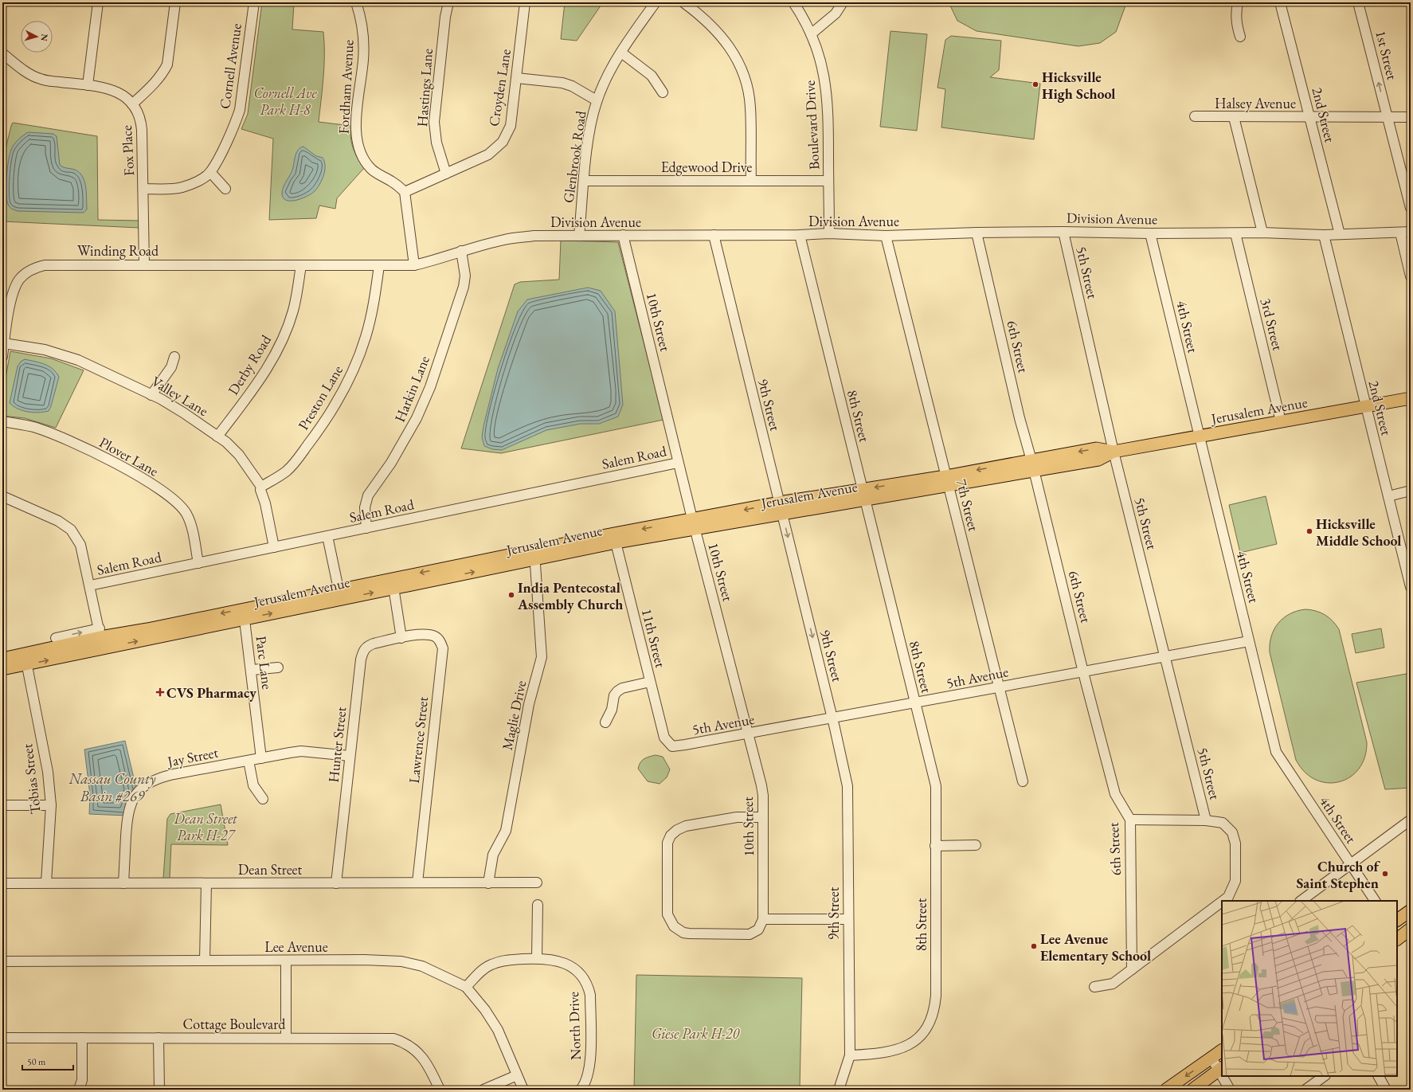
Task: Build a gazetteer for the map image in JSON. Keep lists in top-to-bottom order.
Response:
{
  "streets": {
    "main road": ["Jerusalem Avenue"],
    "street": [
      "1st Street",
      "Cornell Avenue",
      "Fordham Avenue",
      "Hastings Lane",
      "Croyden Lane",
      "Halsey Avenue",
      "2nd Street",
      "Boulevard Drive",
      "Fox Place",
      "Glenbrook Road",
      "Edgewood Drive",
      "Division Avenue",
      "Winding Road",
      "5th Street",
      "10th Street",
      "3rd Street",
      "4th Street",
      "6th Street",
      "Derby Road",
      "Harkin Lane",
      "Valley Lane",
      "Preston Lane",
      "9th Street",
      "8th Street",
      "Plover Lane",
      "Salem Road",
      "7th Street",
      "11th Street",
      "Parc Lane",
      "5th Avenue",
      "Maglie Drive",
      "Lawrence Street",
      "Hunter Street",
      "Jay Street",
      "Tobias Street",
      "Dean Street",
      "Lee Avenue",
      "Cottage Boulevard",
      "North Drive"
    ]
  },
  "crossings": [
    ["1st Street", "Halsey Avenue"],
    ["Cornell Avenue", "Fox Place"],
    ["Fordham Avenue", "Croyden Lane"],
    ["Hastings Lane", "Croyden Lane"],
    ["Halsey Avenue", "2nd Street"],
    ["2nd Street", "Division Avenue"],
    ["2nd Street", "Jerusalem Avenue"],
    ["Boulevard Drive", "Edgewood Drive"],
    ["Boulevard Drive", "Division Avenue"],
    ["Fox Place", "Winding Road"],
    ["Glenbrook Road", "Edgewood Drive"],
    ["Glenbrook Road", "Division Avenue"],
    ["Division Avenue", "Winding Road"],
    ["Division Avenue", "5th Street"],
    ["Division Avenue", "10th Street"],
    ["Division Avenue", "3rd Street"],
    ["Division Avenue", "4th Street"],
    ["Division Avenue", "6th Street"],
    ["Division Avenue", "Derby Road"],
    ["Division Avenue", "Harkin Lane"],
    ["Division Avenue", "Preston Lane"],
    ["Division Avenue", "9th Street"],
    ["Division Avenue", "8th Street"],
    ["Division Avenue", "7th Street"],
    ["Winding Road", "Derby Road"],
    ["Winding Road", "Valley Lane"],
    ["5th Street", "Jerusalem Avenue"],
    ["5th Street", "5th Avenue"],
    ["10th Street", "Jerusalem Avenue"],
    ["10th Street", "Salem Road"],
    ["10th Street", "5th Avenue"],
    ["3rd Street", "Jerusalem Avenue"],
    ["4th Street", "Jerusalem Avenue"],
    ["4th Street", "5th Avenue"],
    ["6th Street", "Jerusalem Avenue"],
    ["6th Street", "5th Avenue"],
    ["Derby Road", "Valley Lane"],
    ["Harkin Lane", "Salem Road"],
    ["Valley Lane", "Preston Lane"],
    ["Valley Lane", "Salem Road"],
    ["9th Street", "Jerusalem Avenue"],
    ["9th Street", "8th Street"],
    ["9th Street", "5th Avenue"],
    ["Jerusalem Avenue", "8th Street"],
    ["Jerusalem Avenue", "7th Street"],
    ["Jerusalem Avenue", "11th Street"],
    ["Jerusalem Avenue", "Parc Lane"],
    ["Jerusalem Avenue", "Maglie Drive"],
    ["Jerusalem Avenue", "Tobias Street"],
    ["8th Street", "5th Avenue"],
    ["Plover Lane", "Salem Road"],
    ["7th Street", "5th Avenue"],
    ["11th Street", "5th Avenue"],
    ["Parc Lane", "Jay Street"],
    ["Maglie Drive", "Dean Street"],
    ["Lawrence Street", "Hunter Street"],
    ["Lawrence Street", "Dean Street"],
    ["Hunter Street", "Jay Street"],
    ["Hunter Street", "Dean Street"],
    ["Jay Street", "Dean Street"],
    ["Tobias Street", "Dean Street"],
    ["Lee Avenue", "North Drive"]
  ],
  "one_way": ["1st Street"],
  "water": ["Nassau County Basin #269"],
  "parks": ["Cornell Ave Park H-8", "Dean Street Park H-27", "Giese Park H-20"],
  "places": {
    "other": [
      "Hicksville High School",
      "Hicksville Middle School",
      "India Pentecostal Assembly Church",
      "Church of Saint Stephen",
      "Lee Avenue Elementary School"
    ],
    "health": ["CVS Pharmacy"]
  },
  "scale_bar": "50 m",
  "north": "right"
}
